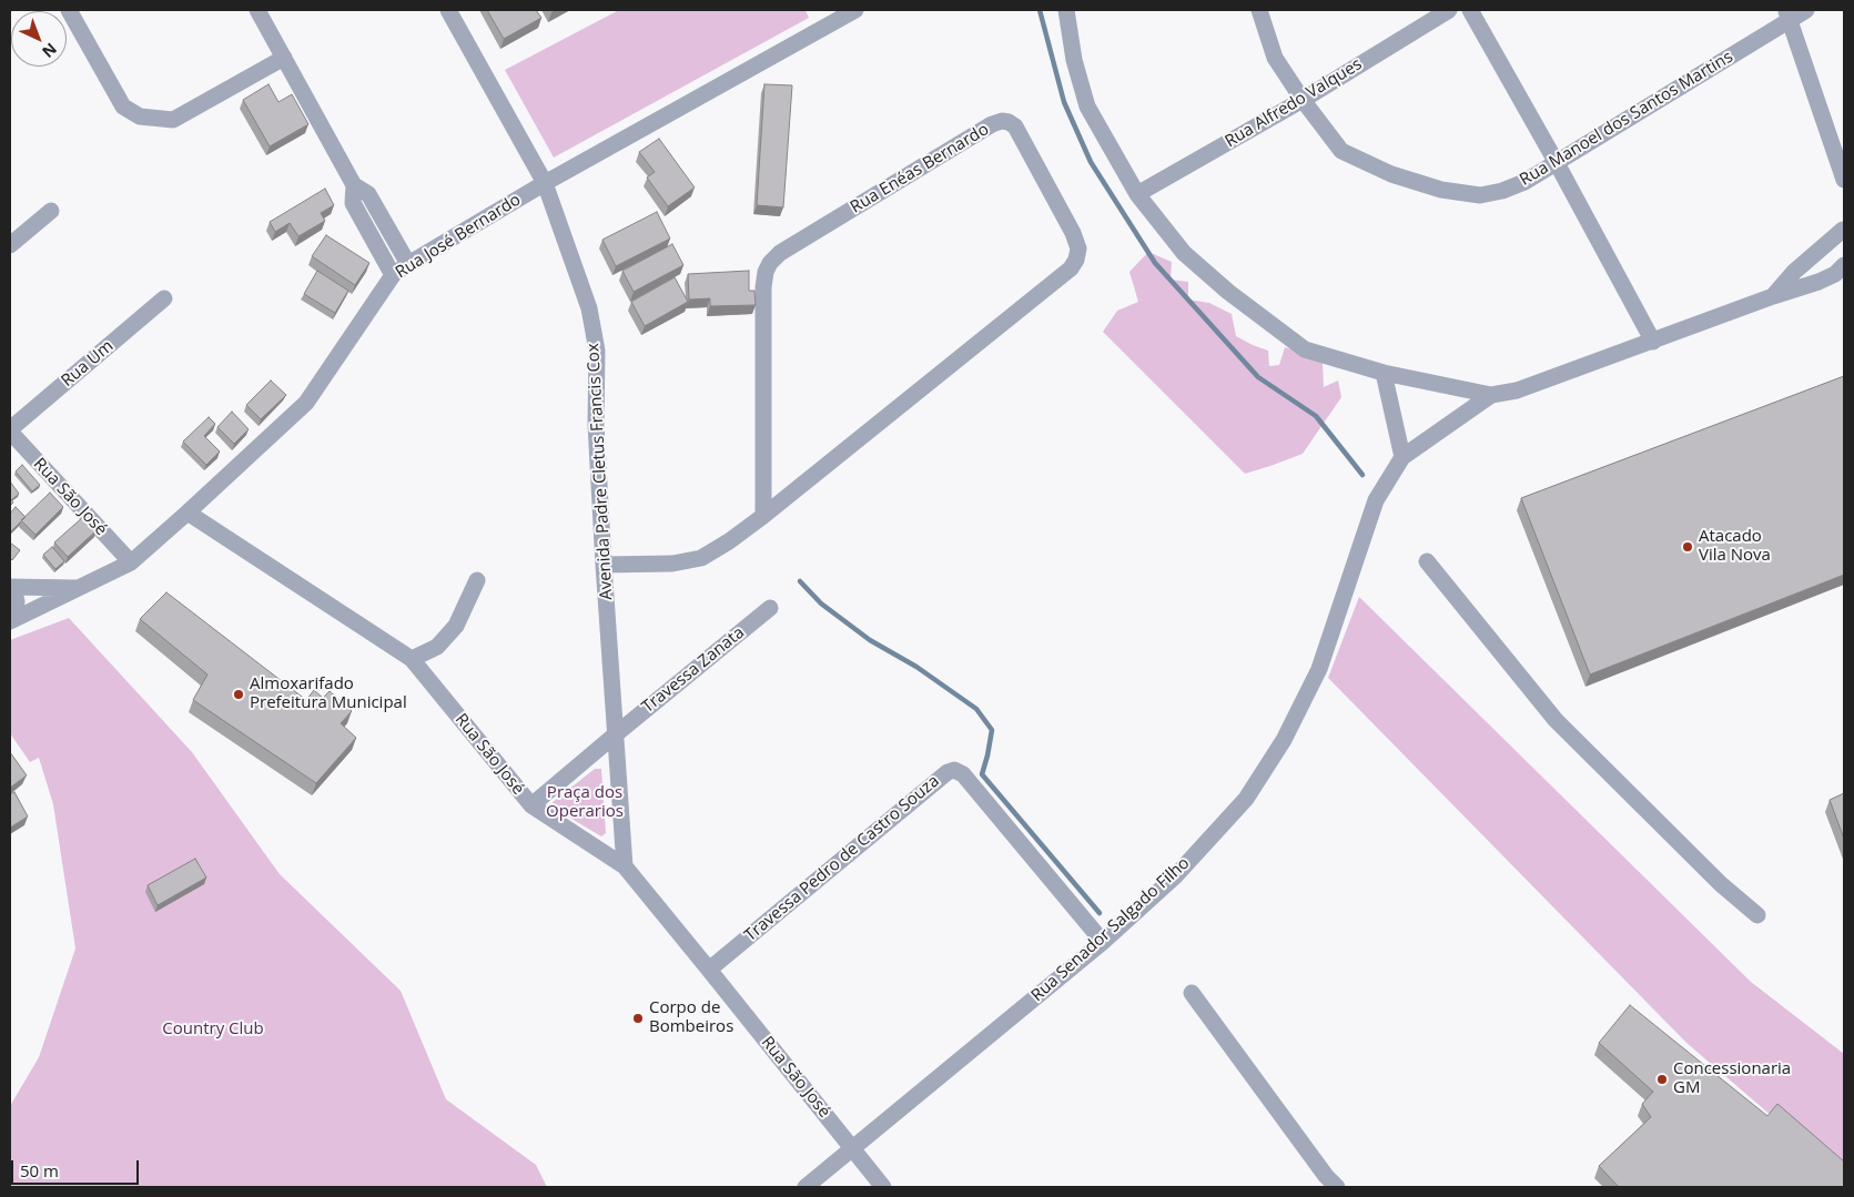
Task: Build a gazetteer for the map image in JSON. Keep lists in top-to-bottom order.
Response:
{
  "streets": {
    "street": [
      "Rua Alfredo Valques",
      "Rua Manoel dos Santos Martins",
      "Rua Enéas Bernardo",
      "Rua José Bernardo",
      "Rua Um",
      "Avenida Padre Cletus Francis Cox",
      "Rua São José",
      "Travessa Zanata",
      "Travessa Pedro de Castro Souza",
      "Rua Senador Salgado Filho"
    ]
  },
  "crossings": [
    ["Rua Alfredo Valques", "Rua Manoel dos Santos Martins"],
    ["Rua Enéas Bernardo", "Avenida Padre Cletus Francis Cox"],
    ["Rua José Bernardo", "Avenida Padre Cletus Francis Cox"],
    ["Rua José Bernardo", "Rua São José"],
    ["Rua Um", "Rua São José"],
    ["Avenida Padre Cletus Francis Cox", "Rua São José"],
    ["Avenida Padre Cletus Francis Cox", "Travessa Zanata"],
    ["Rua São José", "Travessa Pedro de Castro Souza"],
    ["Rua São José", "Rua Senador Salgado Filho"],
    ["Travessa Pedro de Castro Souza", "Rua Senador Salgado Filho"]
  ],
  "parks": ["Praça dos Operarios", "Country Club"],
  "places": [
    "Atacado Vila Nova",
    "Almoxarifado Prefeitura Municipal",
    "Corpo de Bombeiros",
    "Concessionaria GM"
  ],
  "scale_bar": "50 m",
  "north": "bottom right"
}
